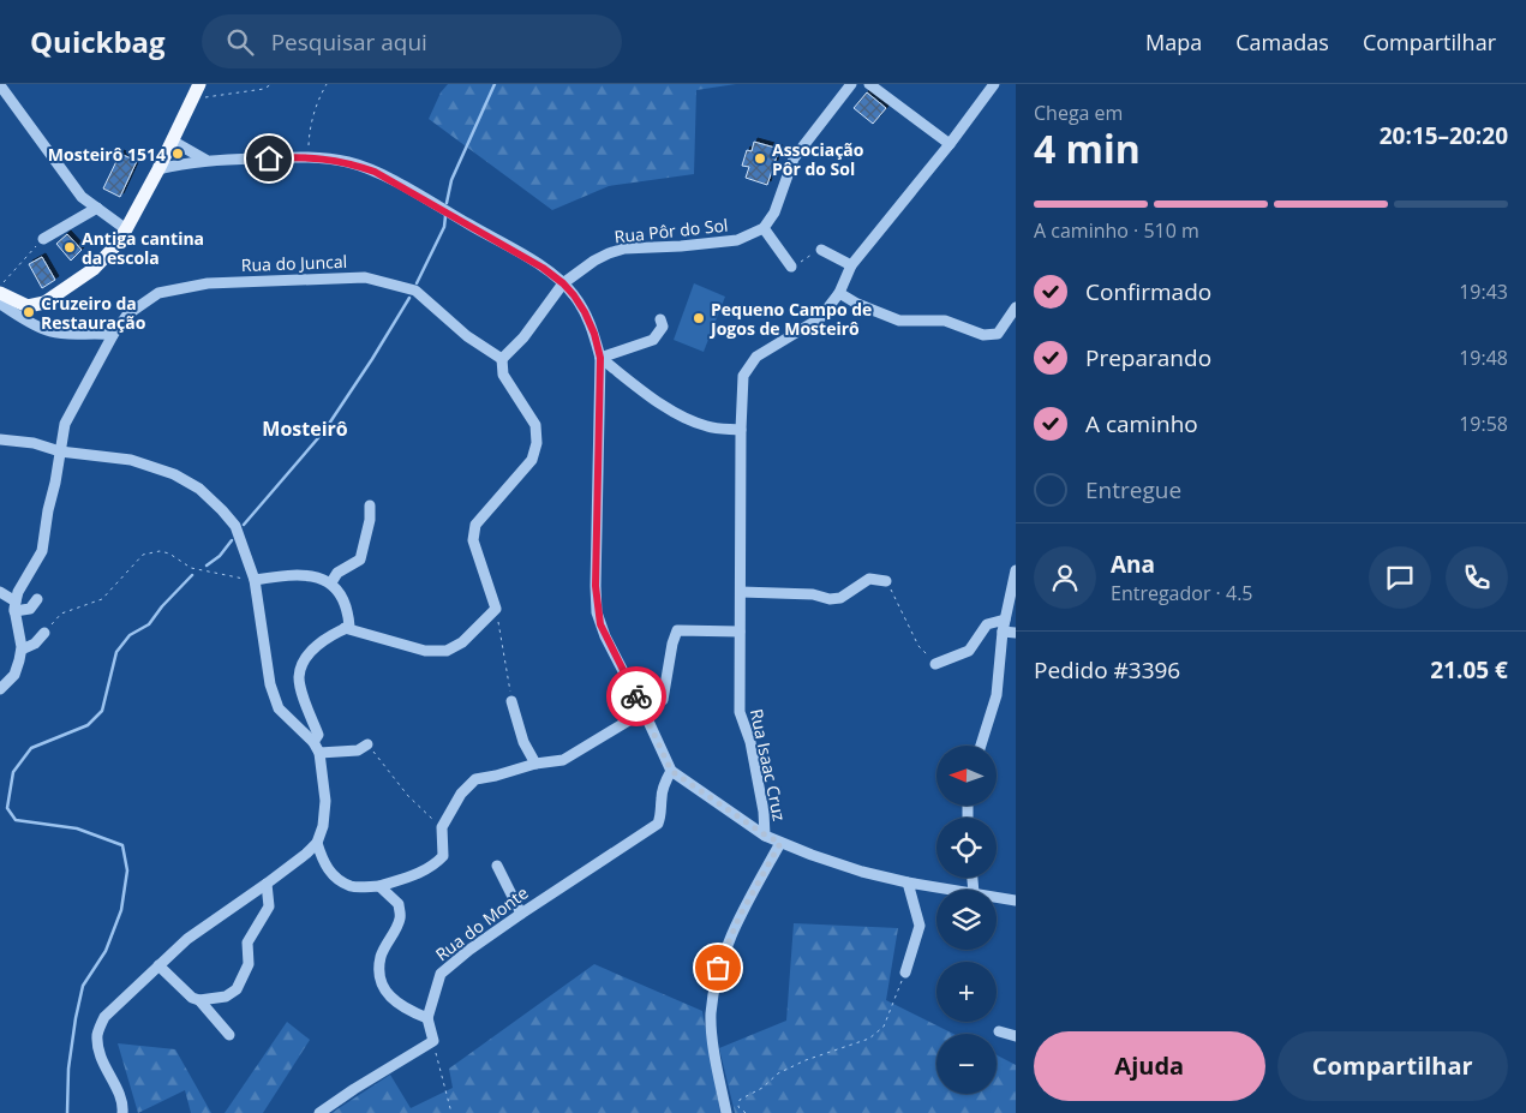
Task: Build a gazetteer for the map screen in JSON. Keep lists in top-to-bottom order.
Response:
{
  "streets": {
    "street": [
      "Rua Pôr do Sol",
      "Rua do Juncal",
      "Rua Isaac Cruz",
      "Rua do Monte"
    ]
  },
  "districts": ["Mosteirô"],
  "places": [
    "Mosteirô 1514",
    "Associação Pôr do Sol",
    "Antiga cantina da escola",
    "Cruzeiro da Restauração",
    "Pequeno Campo de Jogos de Mosteirô"
  ],
  "north": "left",
  "page": {
    "header": "Quickbag",
    "search": "Pesquisar aqui",
    "nav": ["Mapa", "Camadas", "Compartilhar"],
    "heading": ["4 min", "Chega em", "20:15–20:20"],
    "panel": [
      "Ana",
      "Entregador · 4.5",
      "Pedido #3396",
      "21.05 €"
    ],
    "bar": "A caminho · 510 m",
    "list": [
      ["Confirmado", "19:43"],
      ["Preparando", "19:48"],
      ["A caminho", "19:58"],
      "Entregue"
    ],
    "map_buttons": ["+", "−"],
    "buttons": ["Ajuda", "Compartilhar"]
  }
}
